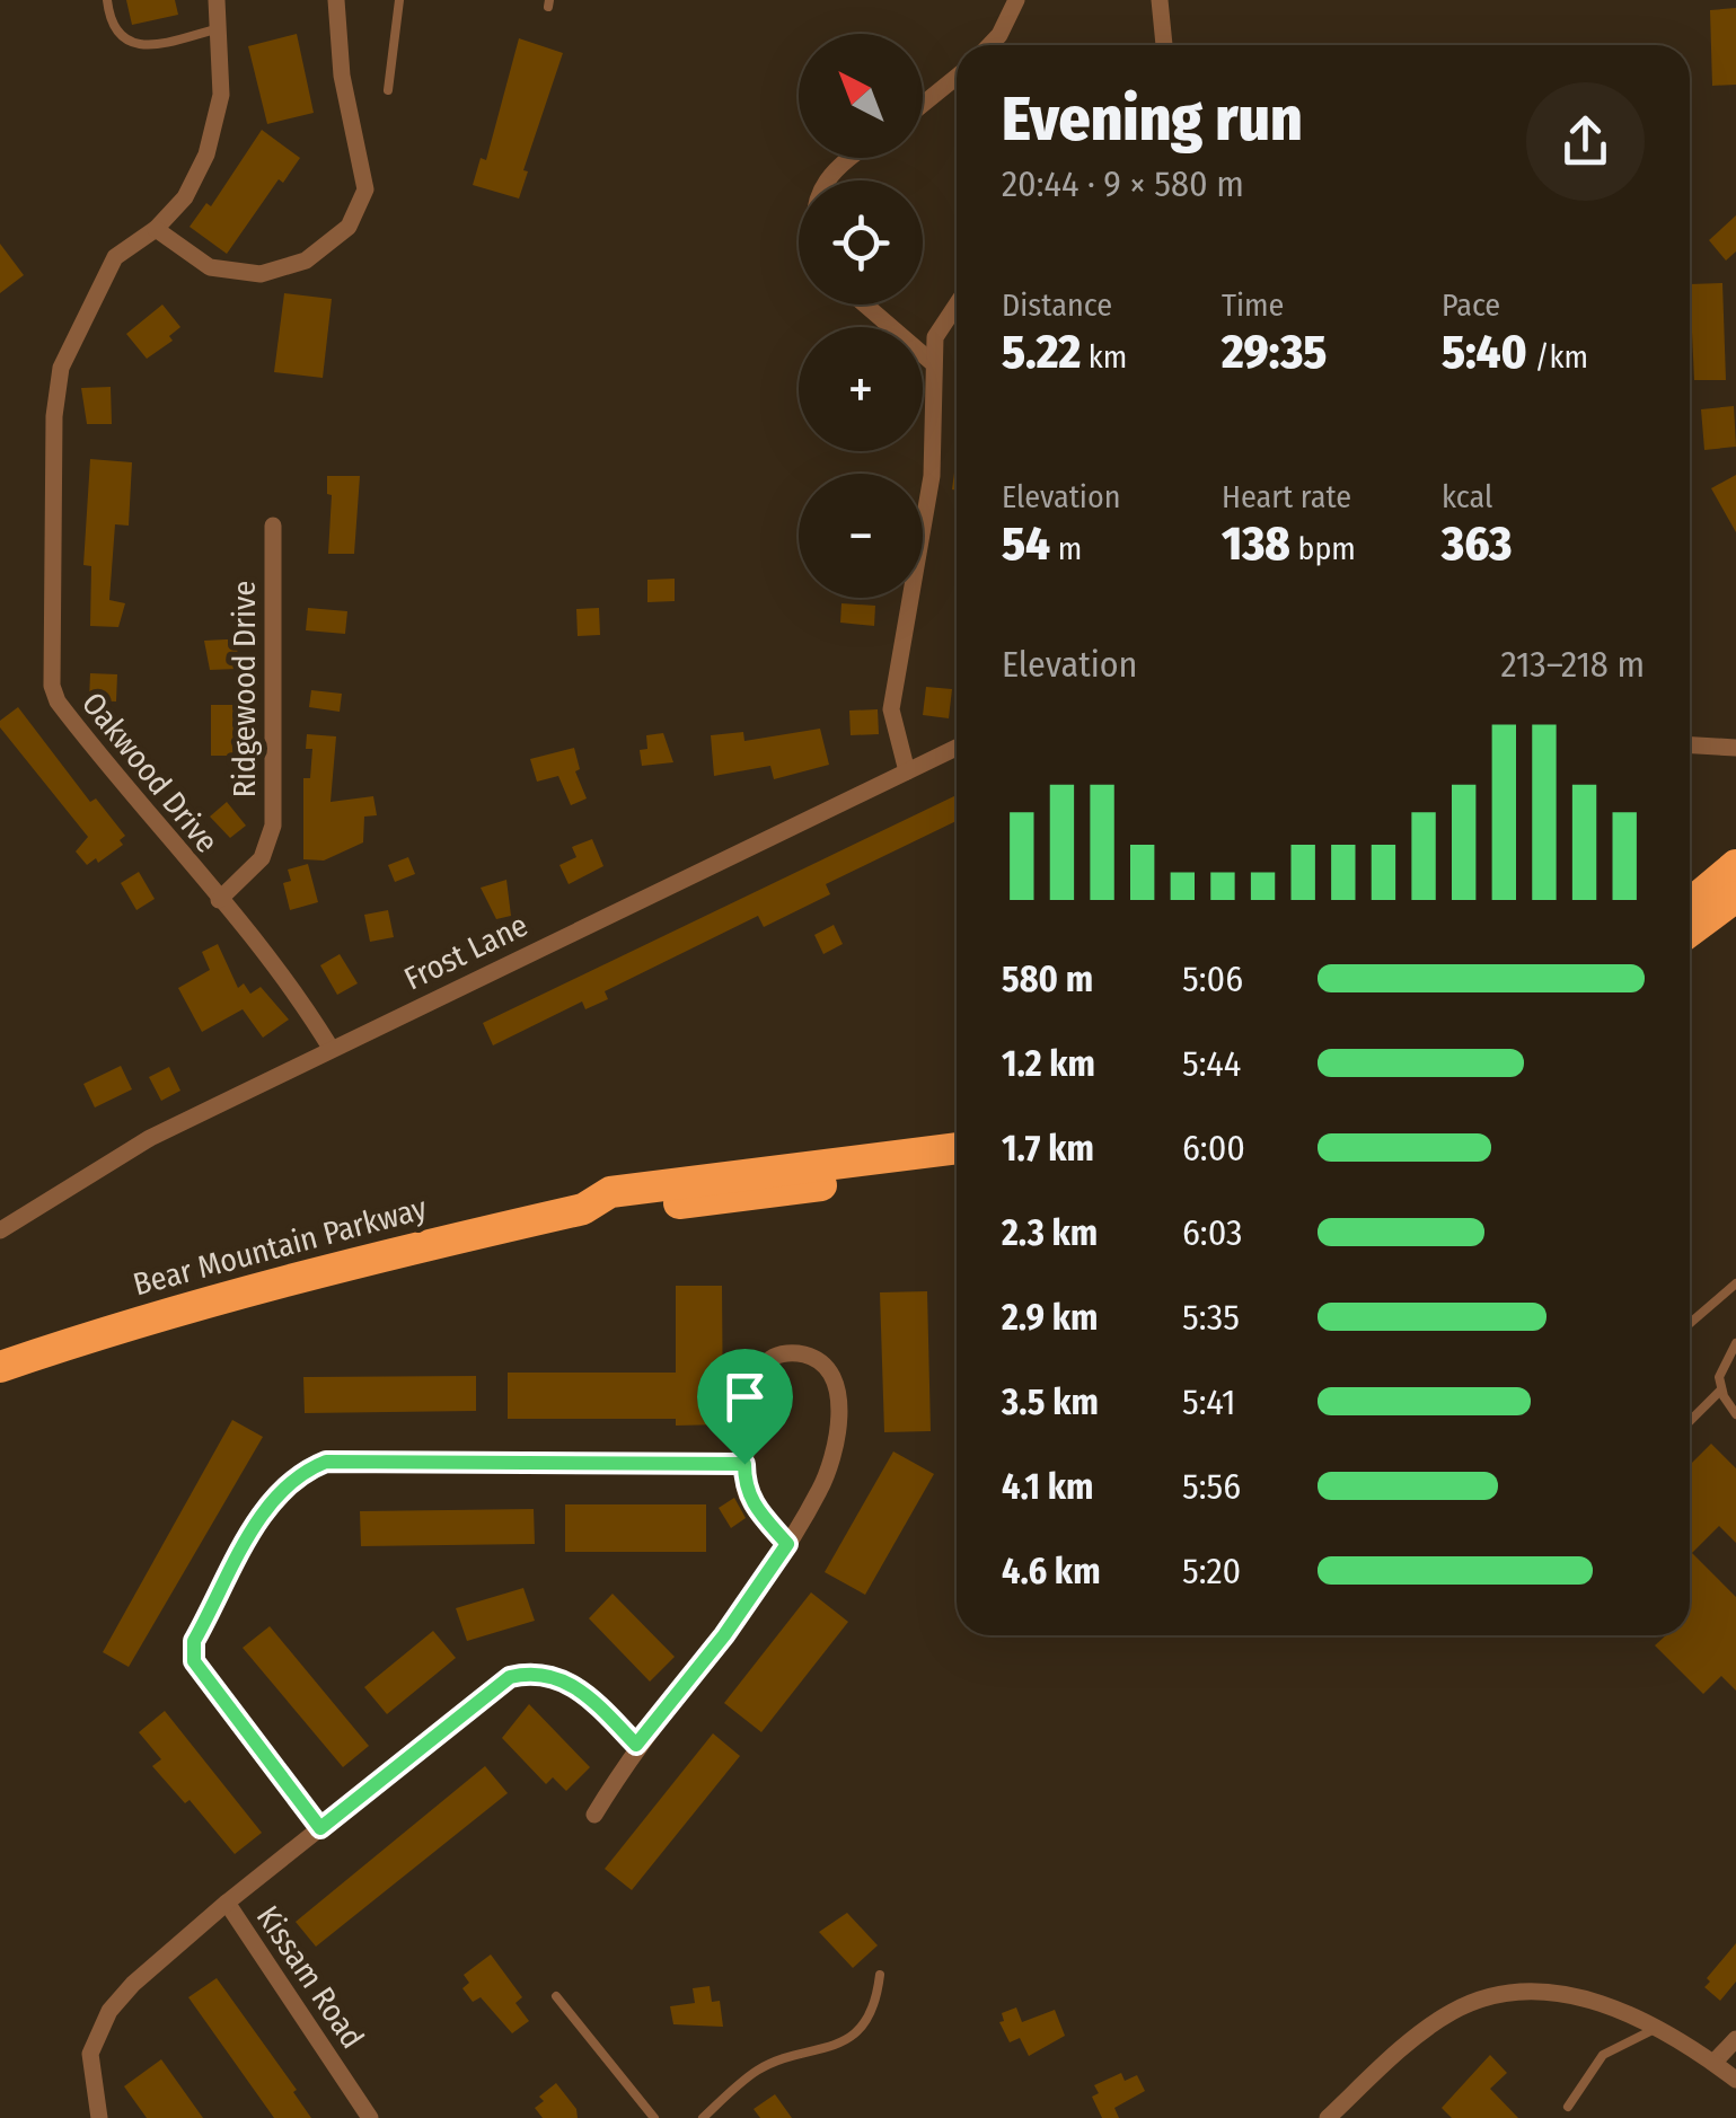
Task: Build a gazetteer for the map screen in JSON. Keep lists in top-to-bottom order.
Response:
{
  "streets": {
    "highway": ["Bear Mountain Parkway"],
    "street": [
      "Ridgewood Drive",
      "Oakwood Drive",
      "Frost Lane",
      "Kissam Road"
    ]
  },
  "crossings": [
    ["Ridgewood Drive", "Oakwood Drive"],
    ["Oakwood Drive", "Frost Lane"]
  ],
  "north": "top left",
  "page": {
    "map_buttons": ["+", "−"],
    "heading": ["Evening run", "20:44 · 9 × 580 m"],
    "stats": [
      ["Distance", "5.22 km"],
      ["Time", "29:35"],
      ["Pace", "5:40 /km"],
      ["Elevation", "54 m"],
      ["Heart rate", "138 bpm"],
      ["kcal", "363"]
    ],
    "chart": ["Elevation", "213–218 m"],
    "list": [
      {
        "name": "580 m",
        "note": "5:06"
      },
      {
        "name": "1.2 km",
        "note": "5:44"
      },
      {
        "name": "1.7 km",
        "note": "6:00"
      },
      {
        "name": "2.3 km",
        "note": "6:03"
      },
      {
        "name": "2.9 km",
        "note": "5:35"
      },
      {
        "name": "3.5 km",
        "note": "5:41"
      },
      {
        "name": "4.1 km",
        "note": "5:56"
      },
      {
        "name": "4.6 km",
        "note": "5:20"
      }
    ]
  }
}
